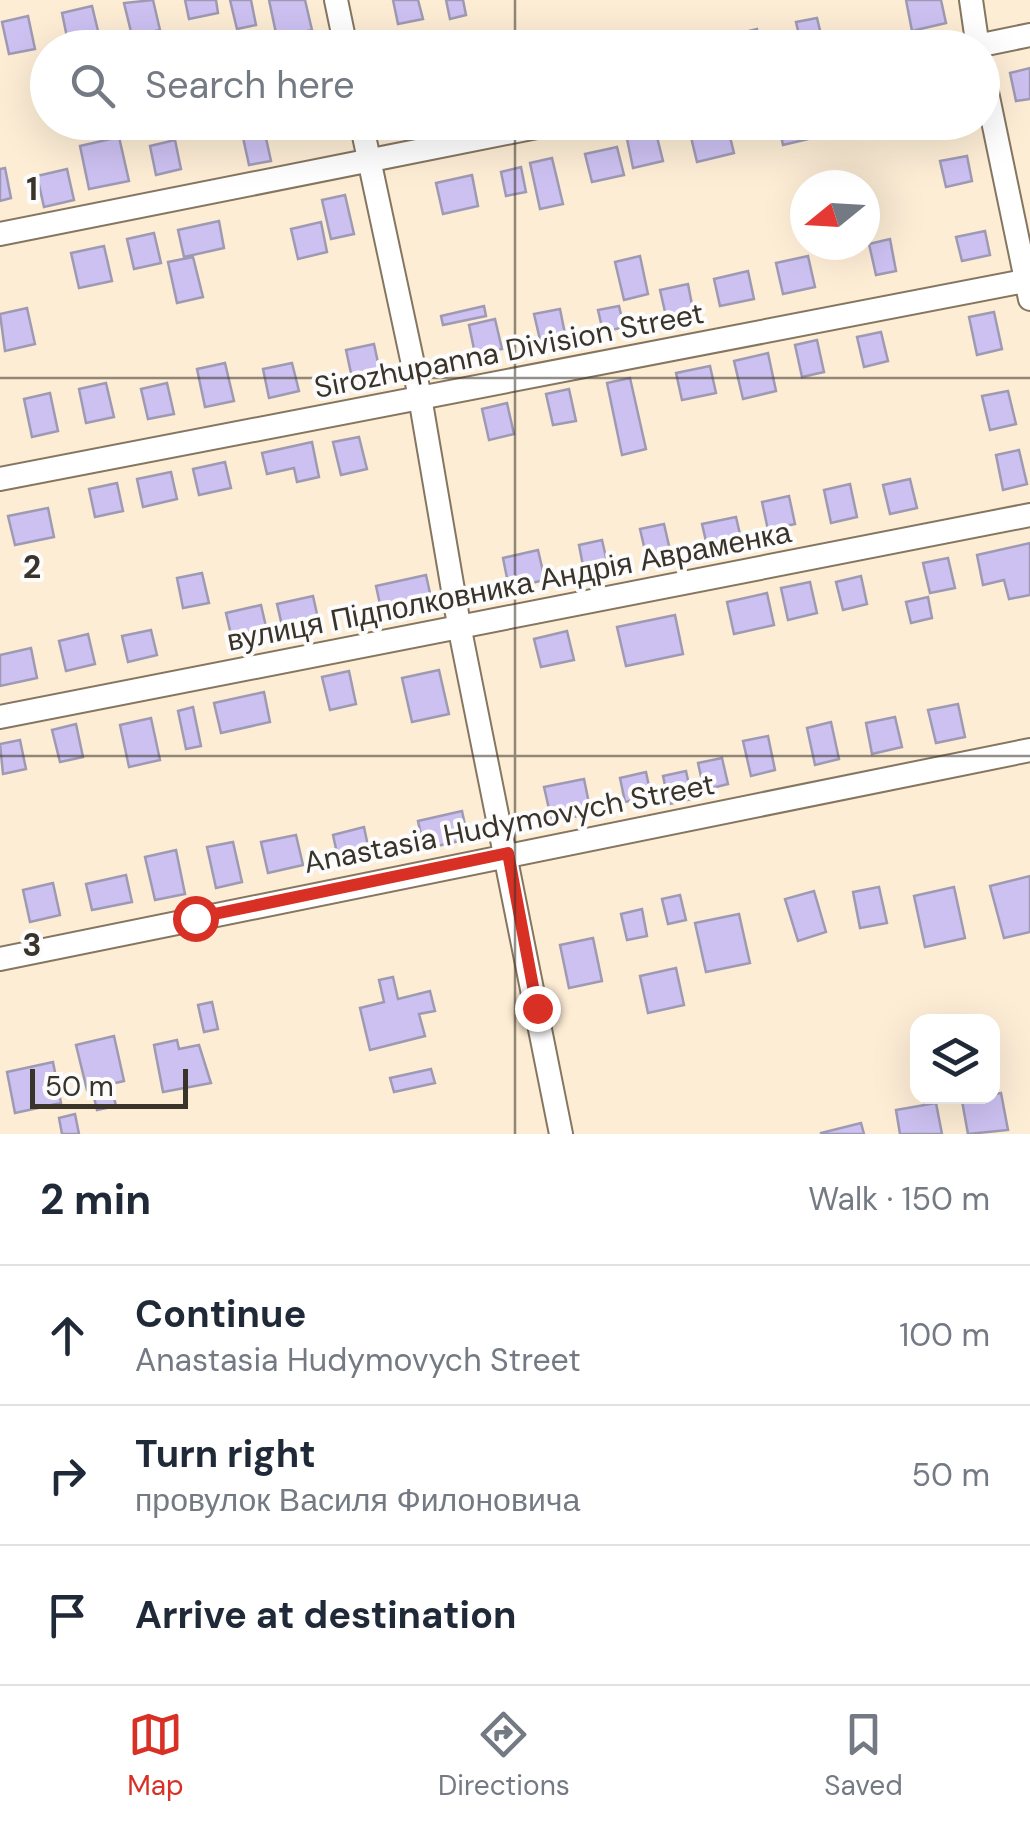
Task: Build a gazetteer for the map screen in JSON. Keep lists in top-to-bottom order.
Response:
{
  "streets": {
    "street": ["Sirozhupanna Division Street", "вулиця Підполковника Андрія Авраменка", "Anastasia Hudymovych Street"]
  },
  "scale_bar": "50 m",
  "north": "left",
  "page": {
    "search": "Search here",
    "scale": "50 m",
    "heading": ["2 min", "Walk · 150 m"],
    "list": [
      ["Continue", "Anastasia Hudymovych Street", "100 m"],
      ["Turn right", "провулок Василя Филоновича", "50 m"],
      "Arrive at destination"
    ],
    "nav": ["Map", "Directions", "Saved"]
  },
  "grid": {
    "rows": ["1", "2", "3"]
  }
}
